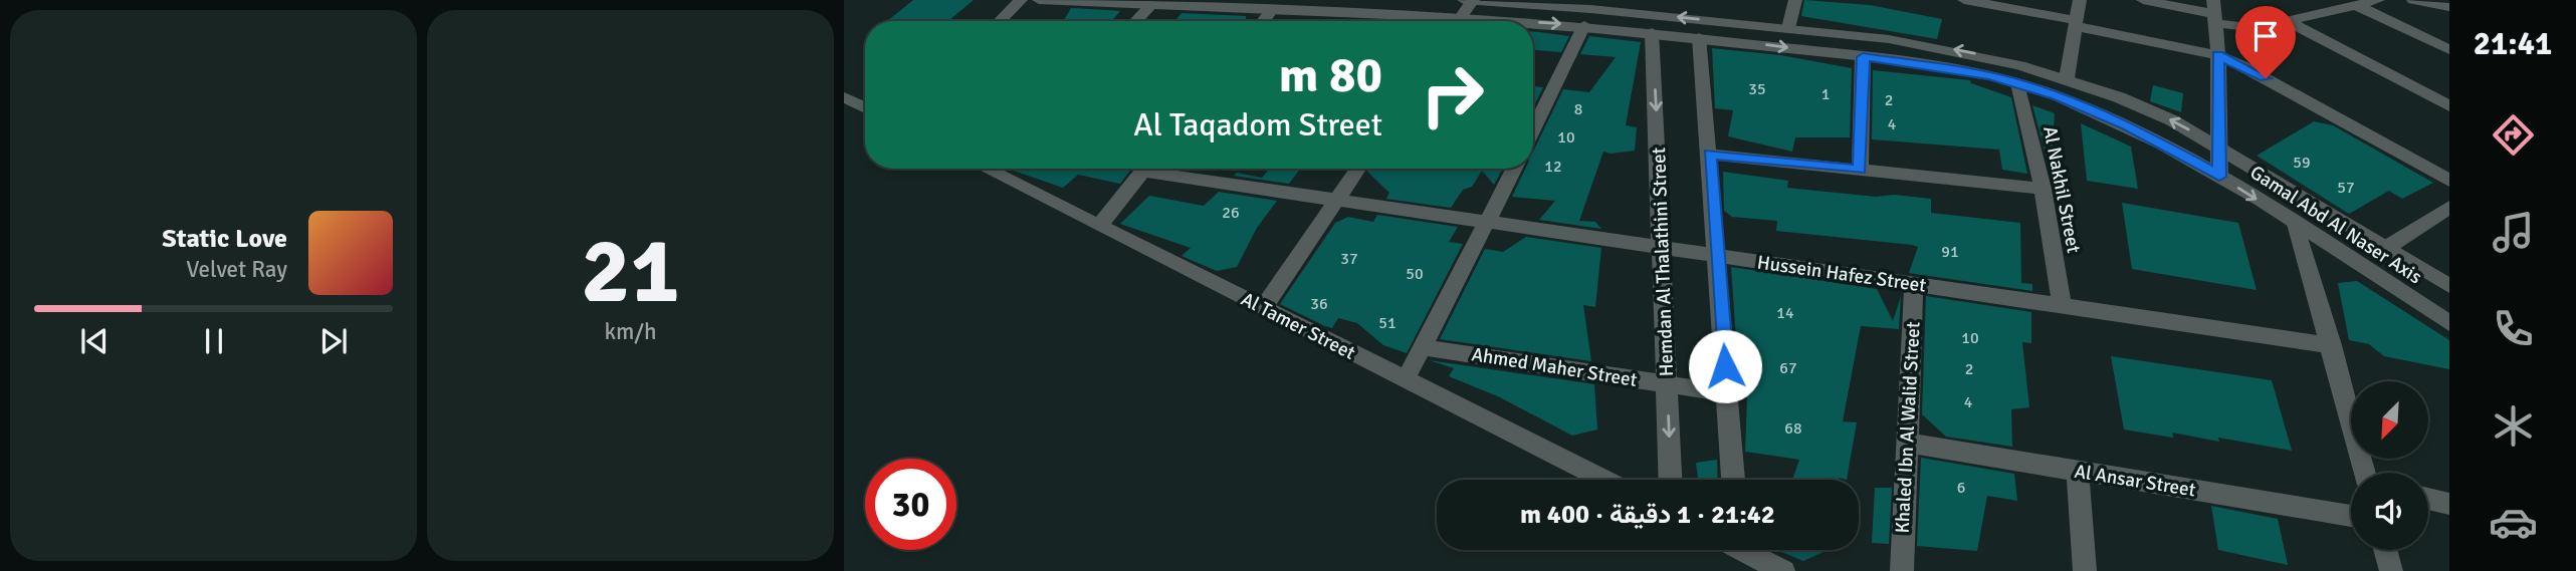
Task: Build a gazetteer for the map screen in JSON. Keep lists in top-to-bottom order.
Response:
{
  "streets": {
    "street": [
      "Al Nakhil Street",
      "Gamal Abd Al Naser Axis",
      "Hemdan Al Thalathini Street",
      "Hussein Hafez Street",
      "Al Tamer Street",
      "Ahmed Maher Street",
      "Khaled Ibn Al Walid Street",
      "Al Ansar Street"
    ]
  },
  "crossings": [
    ["Al Nakhil Street", "Gamal Abd Al Naser Axis"],
    ["Al Nakhil Street", "Hussein Hafez Street"],
    ["Gamal Abd Al Naser Axis", "Hemdan Al Thalathini Street"],
    ["Hemdan Al Thalathini Street", "Hussein Hafez Street"],
    ["Hemdan Al Thalathini Street", "Ahmed Maher Street"],
    ["Hussein Hafez Street", "Khaled Ibn Al Walid Street"],
    ["Khaled Ibn Al Walid Street", "Al Ansar Street"]
  ],
  "house_numbers": [
    "35",
    "1",
    "2",
    "8",
    "4",
    "10",
    "59",
    "12",
    "57",
    "26",
    "91",
    "37",
    "50",
    "36",
    "14",
    "51",
    "10",
    "67",
    "2",
    "4",
    "68",
    "6"
  ],
  "north": "bottom left",
  "page": {
    "tabs": "21:41",
    "tile": ["21", "km/h"],
    "turn": ["80 m", "Al Taqadom Street"],
    "song": ["Static Love", "Velvet Ray"],
    "limit": "30",
    "trip": "21:42 · 1 دقيقة · 400 m"
  }
}
